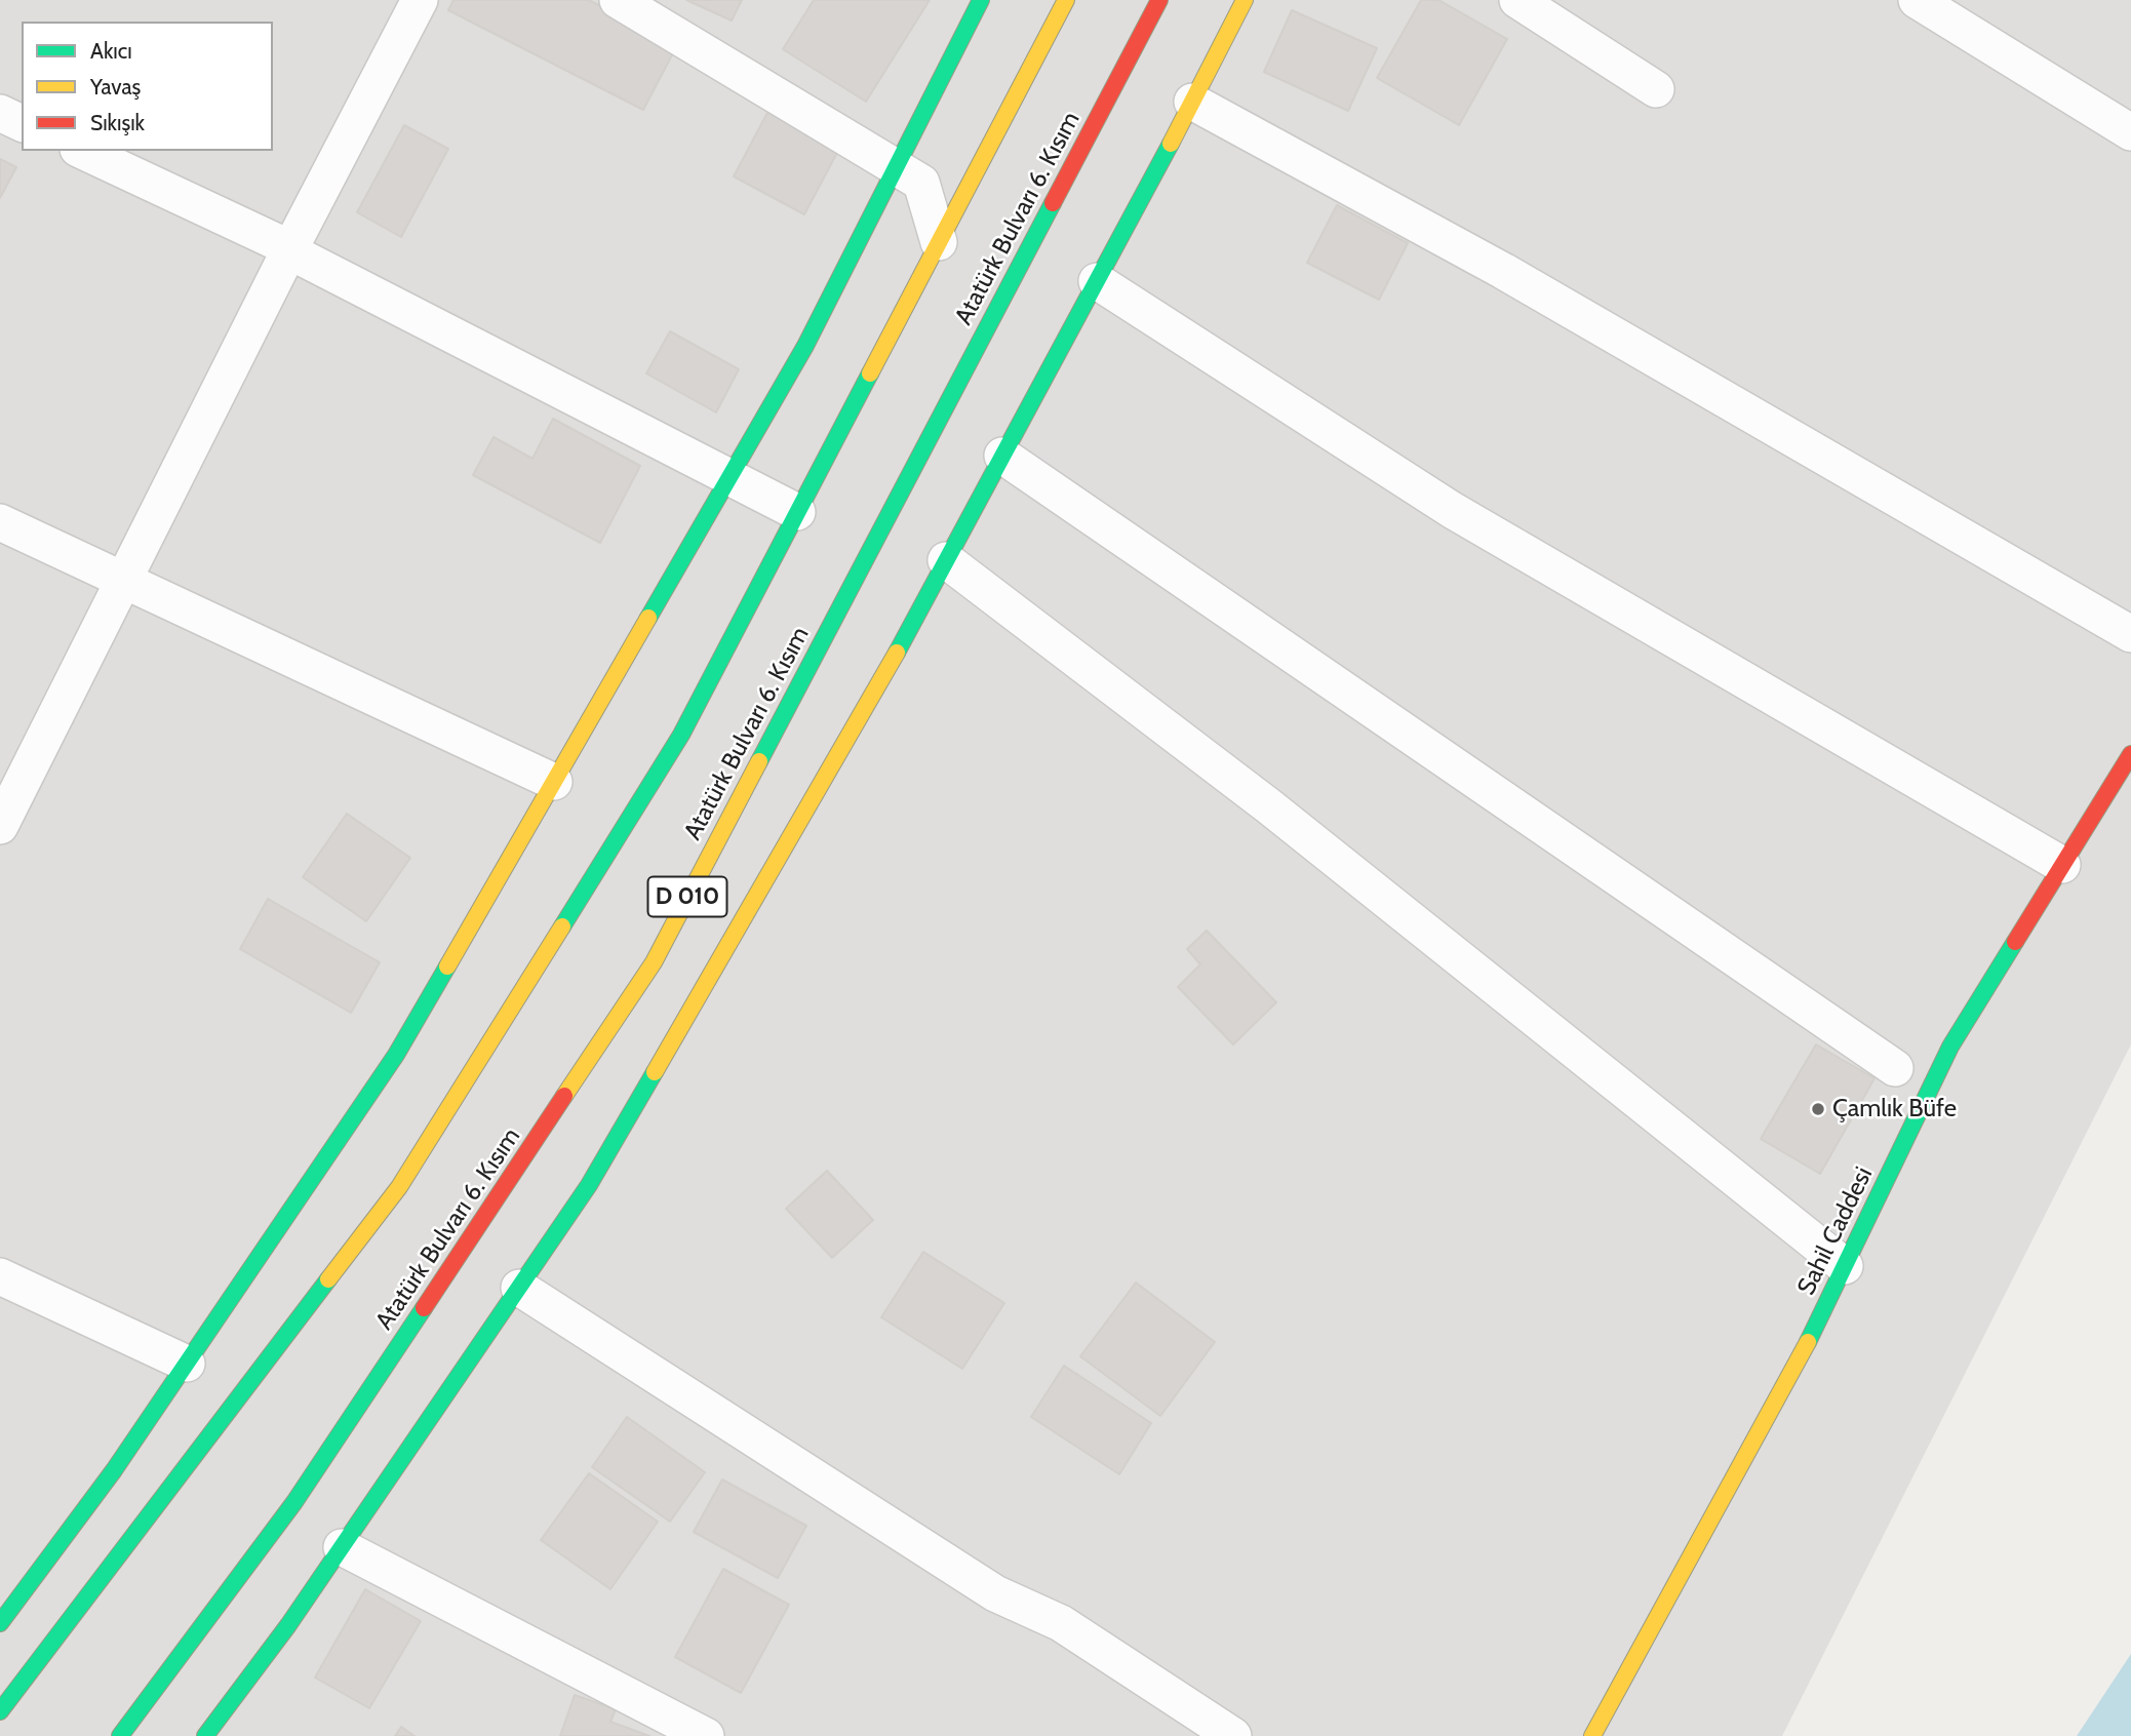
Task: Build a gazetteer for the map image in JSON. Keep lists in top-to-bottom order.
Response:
{
  "streets": {
    "main road": ["Atatürk Bulvarı 6. Kısım", "D 010", "Sahil Caddesi"]
  },
  "places": ["Çamlık Büfe"],
  "legend": ["Akıcı", "Yavaş", "Sıkışık"]
}
